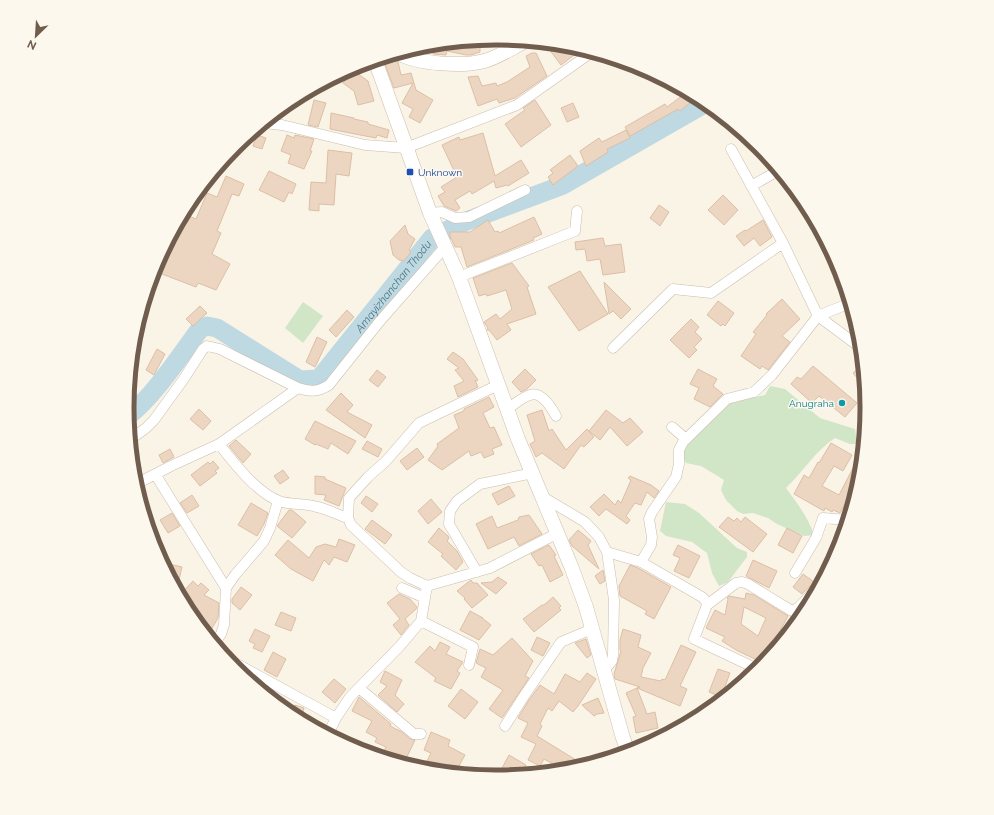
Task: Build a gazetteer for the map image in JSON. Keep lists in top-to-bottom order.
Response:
{
  "water": ["Amayizhanchan Thodu"],
  "places": {
    "transit": ["Unknown"],
    "other": ["Anugraha"]
  },
  "north": "bottom left"
}
